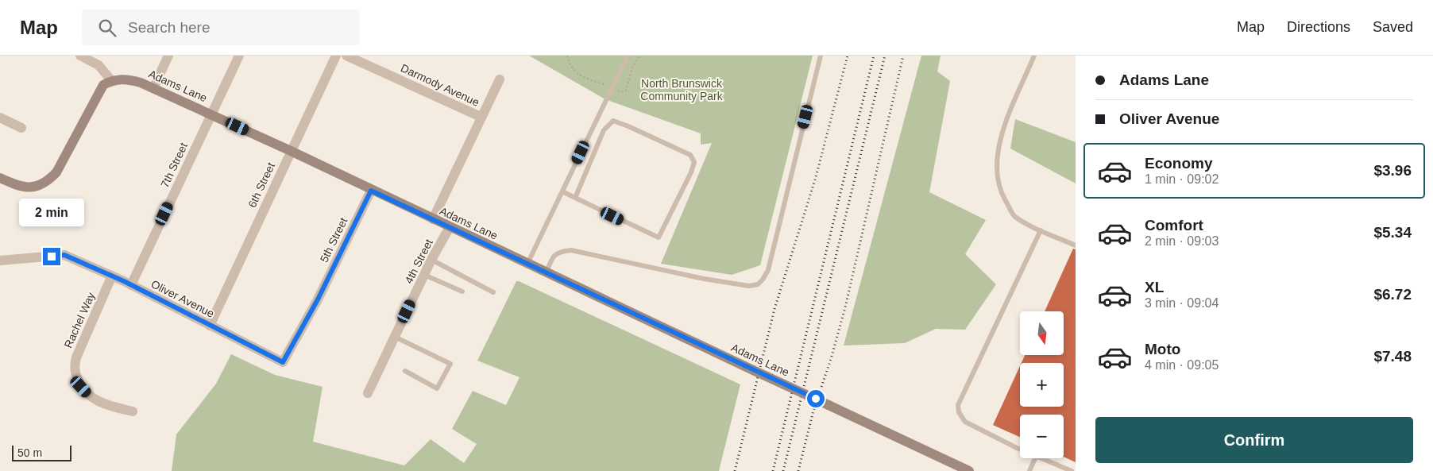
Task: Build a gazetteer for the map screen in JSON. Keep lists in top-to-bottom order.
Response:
{
  "streets": {
    "street": [
      "Darmody Avenue",
      "Adams Lane",
      "7th Street",
      "6th Street",
      "5th Street",
      "4th Street",
      "Oliver Avenue",
      "Rachel Way"
    ]
  },
  "crossings": [
    ["Adams Lane", "7th Street"],
    ["Adams Lane", "6th Street"],
    ["Adams Lane", "5th Street"],
    ["Adams Lane", "4th Street"],
    ["7th Street", "Oliver Avenue"],
    ["6th Street", "Oliver Avenue"],
    ["5th Street", "Oliver Avenue"],
    ["Oliver Avenue", "Rachel Way"]
  ],
  "parks": ["North Brunswick Community Park"],
  "scale_bar": "50 m",
  "north": "bottom",
  "page": {
    "header": "Map",
    "search": "Search here",
    "nav": ["Map", "Directions", "Saved"],
    "banner": ["Adams Lane", "Oliver Avenue"],
    "list": [
      {
        "name": "Economy",
        "note": "1 min · 09:02",
        "value": "$3.96"
      },
      {
        "name": "Comfort",
        "note": "2 min · 09:03",
        "value": "$5.34"
      },
      {
        "name": "XL",
        "note": "3 min · 09:04",
        "value": "$6.72"
      },
      {
        "name": "Moto",
        "note": "4 min · 09:05",
        "value": "$7.48"
      }
    ],
    "bubble": "2 min",
    "map_buttons": ["+", "−"],
    "buttons": "Confirm",
    "scale": "50 m"
  }
}
